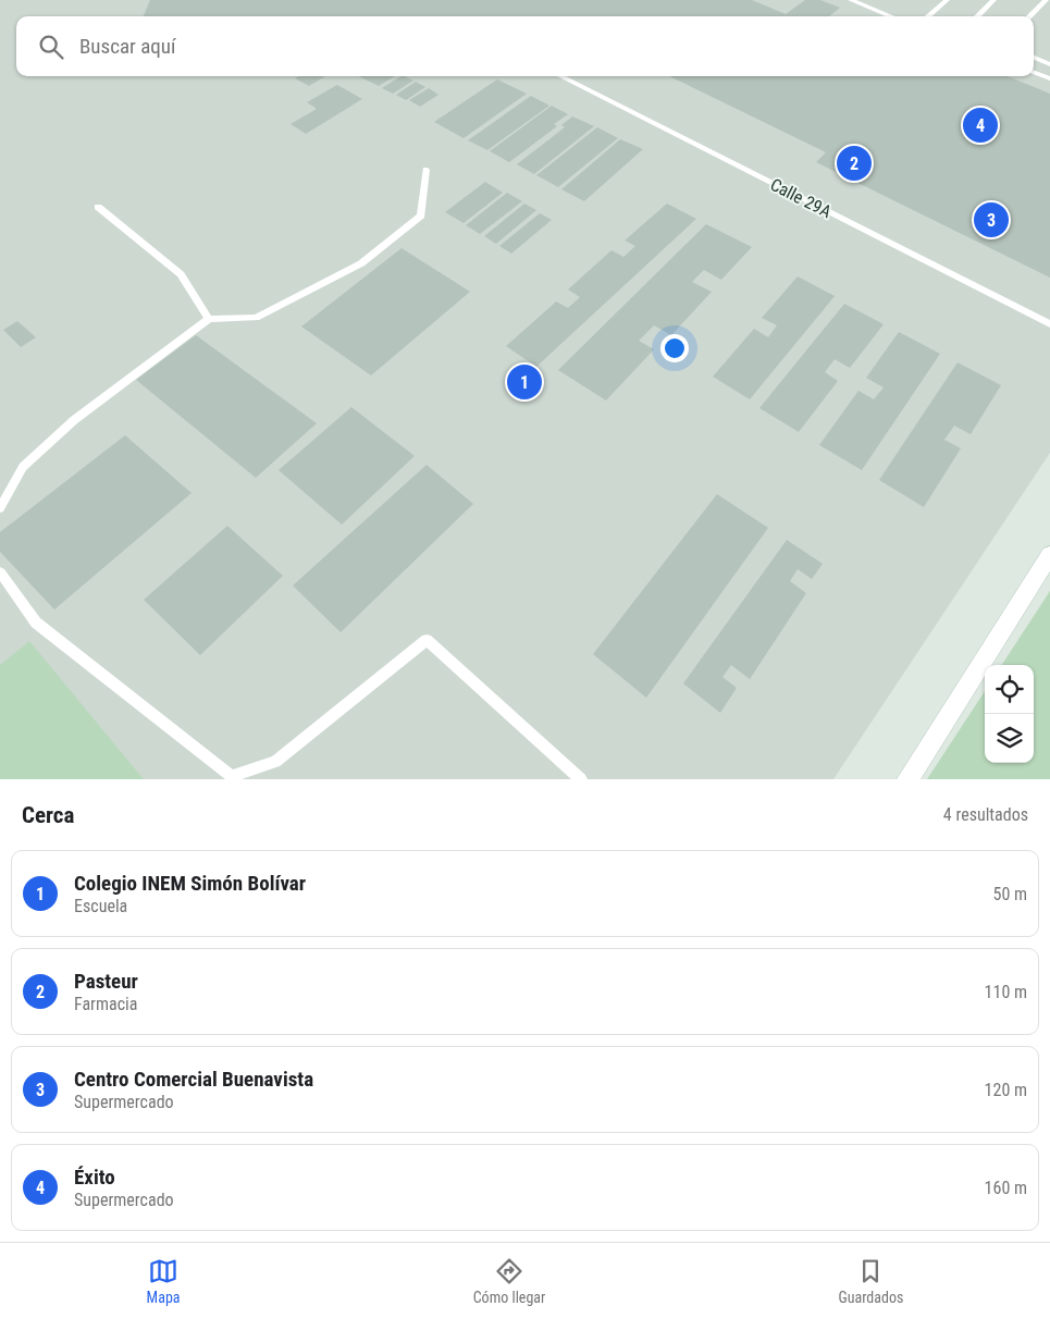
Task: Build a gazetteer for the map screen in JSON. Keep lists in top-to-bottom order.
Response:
{
  "streets": {
    "lane": ["Calle 29A"]
  },
  "page": {
    "search": "Buscar aquí",
    "pins": [
      "4",
      "2",
      "3",
      "1"
    ],
    "heading": ["Cerca", "4 resultados"],
    "list": [
      {
        "mark": "1",
        "name": "Colegio INEM Simón Bolívar",
        "note": "Escuela",
        "value": "50 m"
      },
      {
        "mark": "2",
        "name": "Pasteur",
        "note": "Farmacia",
        "value": "110 m"
      },
      {
        "mark": "3",
        "name": "Centro Comercial Buenavista",
        "note": "Supermercado",
        "value": "120 m"
      },
      {
        "mark": "4",
        "name": "Éxito",
        "note": "Supermercado",
        "value": "160 m"
      }
    ],
    "nav": ["Mapa", "Cómo llegar", "Guardados"]
  }
}
